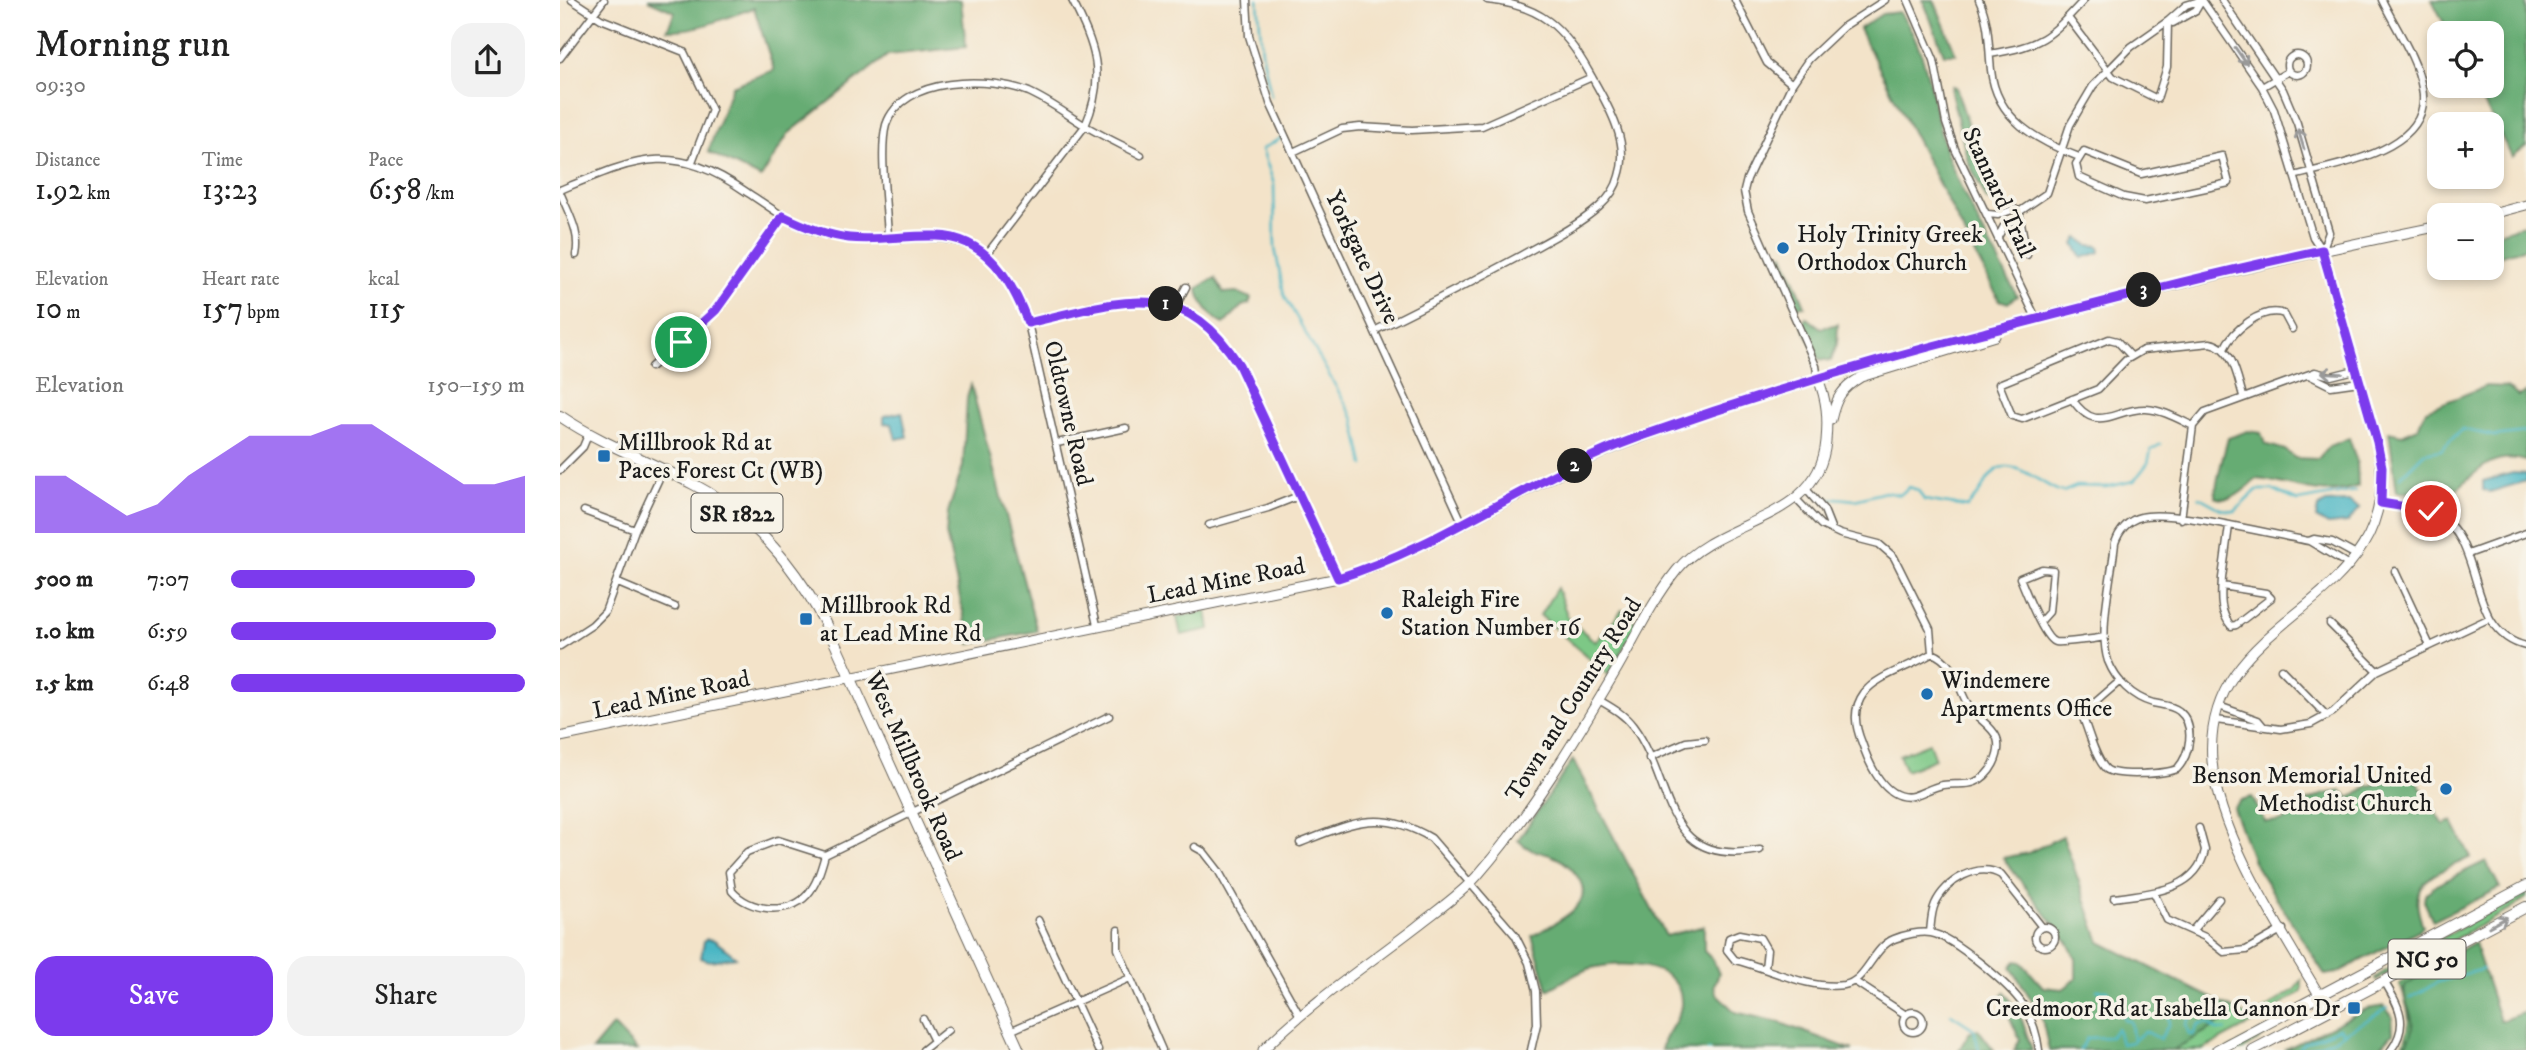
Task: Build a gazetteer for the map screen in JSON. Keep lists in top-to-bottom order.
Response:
{
  "streets": {
    "main road": ["SR 1822", "West Millbrook Road", "NC 50"],
    "street": [
      "Stannard Trail",
      "Yorkgate Drive",
      "Oldtowne Road",
      "Lead Mine Road",
      "Town and Country Road"
    ]
  },
  "crossings": [
    ["Stannard Trail", "Lead Mine Road"],
    ["Yorkgate Drive", "Lead Mine Road"],
    ["Oldtowne Road", "Lead Mine Road"],
    ["Lead Mine Road", "Town and Country Road"],
    ["Lead Mine Road", "West Millbrook Road"]
  ],
  "places": {
    "other": [
      "Holy Trinity Greek Orthodox Church",
      "Raleigh Fire Station Number 16",
      "Windemere Apartments Office",
      "Benson Memorial United Methodist Church"
    ],
    "transit": ["Millbrook Rd at Paces Forest Ct (WB)", "Millbrook Rd at Lead Mine Rd", "Creedmoor Rd at Isabella Cannon Dr"]
  },
  "page": {
    "heading": ["Morning run", "09:30"],
    "map_buttons": ["+", "−"],
    "stats": [
      ["Distance", "1.92 km"],
      ["Time", "13:23"],
      ["Pace", "6:58 /km"],
      ["Elevation", "10 m"],
      ["Heart rate", "157 bpm"],
      ["kcal", "115"]
    ],
    "pins": ["3", "1", "2"],
    "chart": ["Elevation", "150–159 m"],
    "list": [
      {
        "name": "500 m",
        "note": "7:07"
      },
      {
        "name": "1.0 km",
        "note": "6:59"
      },
      {
        "name": "1.5 km",
        "note": "6:48"
      }
    ],
    "buttons": ["Save", "Share"]
  }
}
